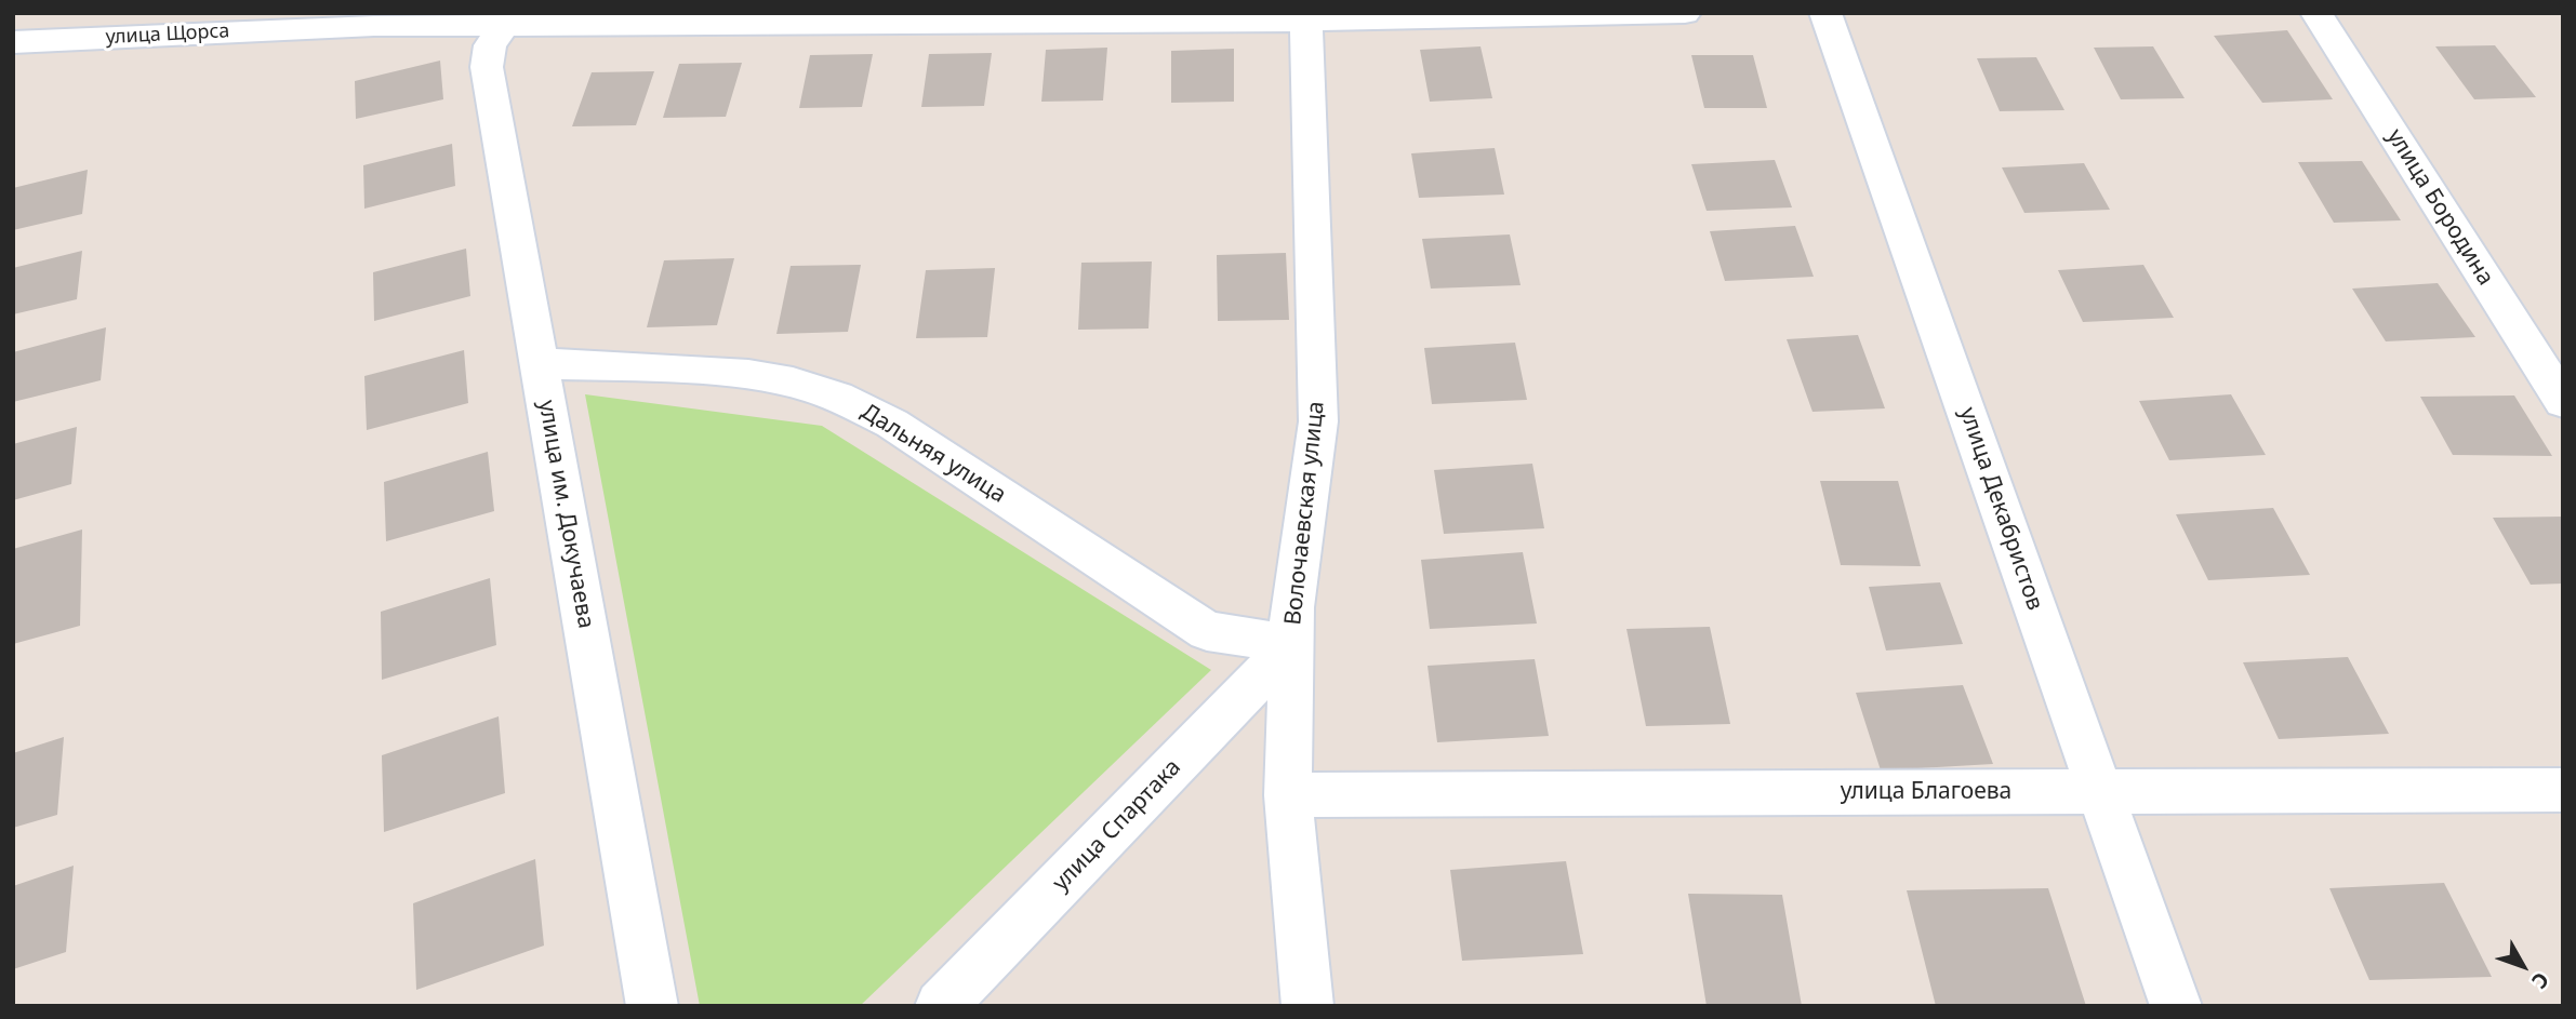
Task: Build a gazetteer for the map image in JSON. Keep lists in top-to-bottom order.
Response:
{
  "streets": {
    "street": [
      "улица Щорса",
      "улица Бородина",
      "Дальняя улица",
      "улица Декабристов",
      "Волочаевская улица",
      "улица им. Докучаева",
      "улица Благоева",
      "улица Спартака"
    ]
  },
  "crossings": [
    ["улица Щорса", "Волочаевская улица"],
    ["улица Щорса", "улица им. Докучаева"],
    ["Дальняя улица", "Волочаевская улица"],
    ["Дальняя улица", "улица им. Докучаева"],
    ["Дальняя улица", "улица Спартака"],
    ["улица Декабристов", "улица Благоева"],
    ["Волочаевская улица", "улица Благоева"],
    ["Волочаевская улица", "улица Спартака"]
  ],
  "north": "bottom right"
}
